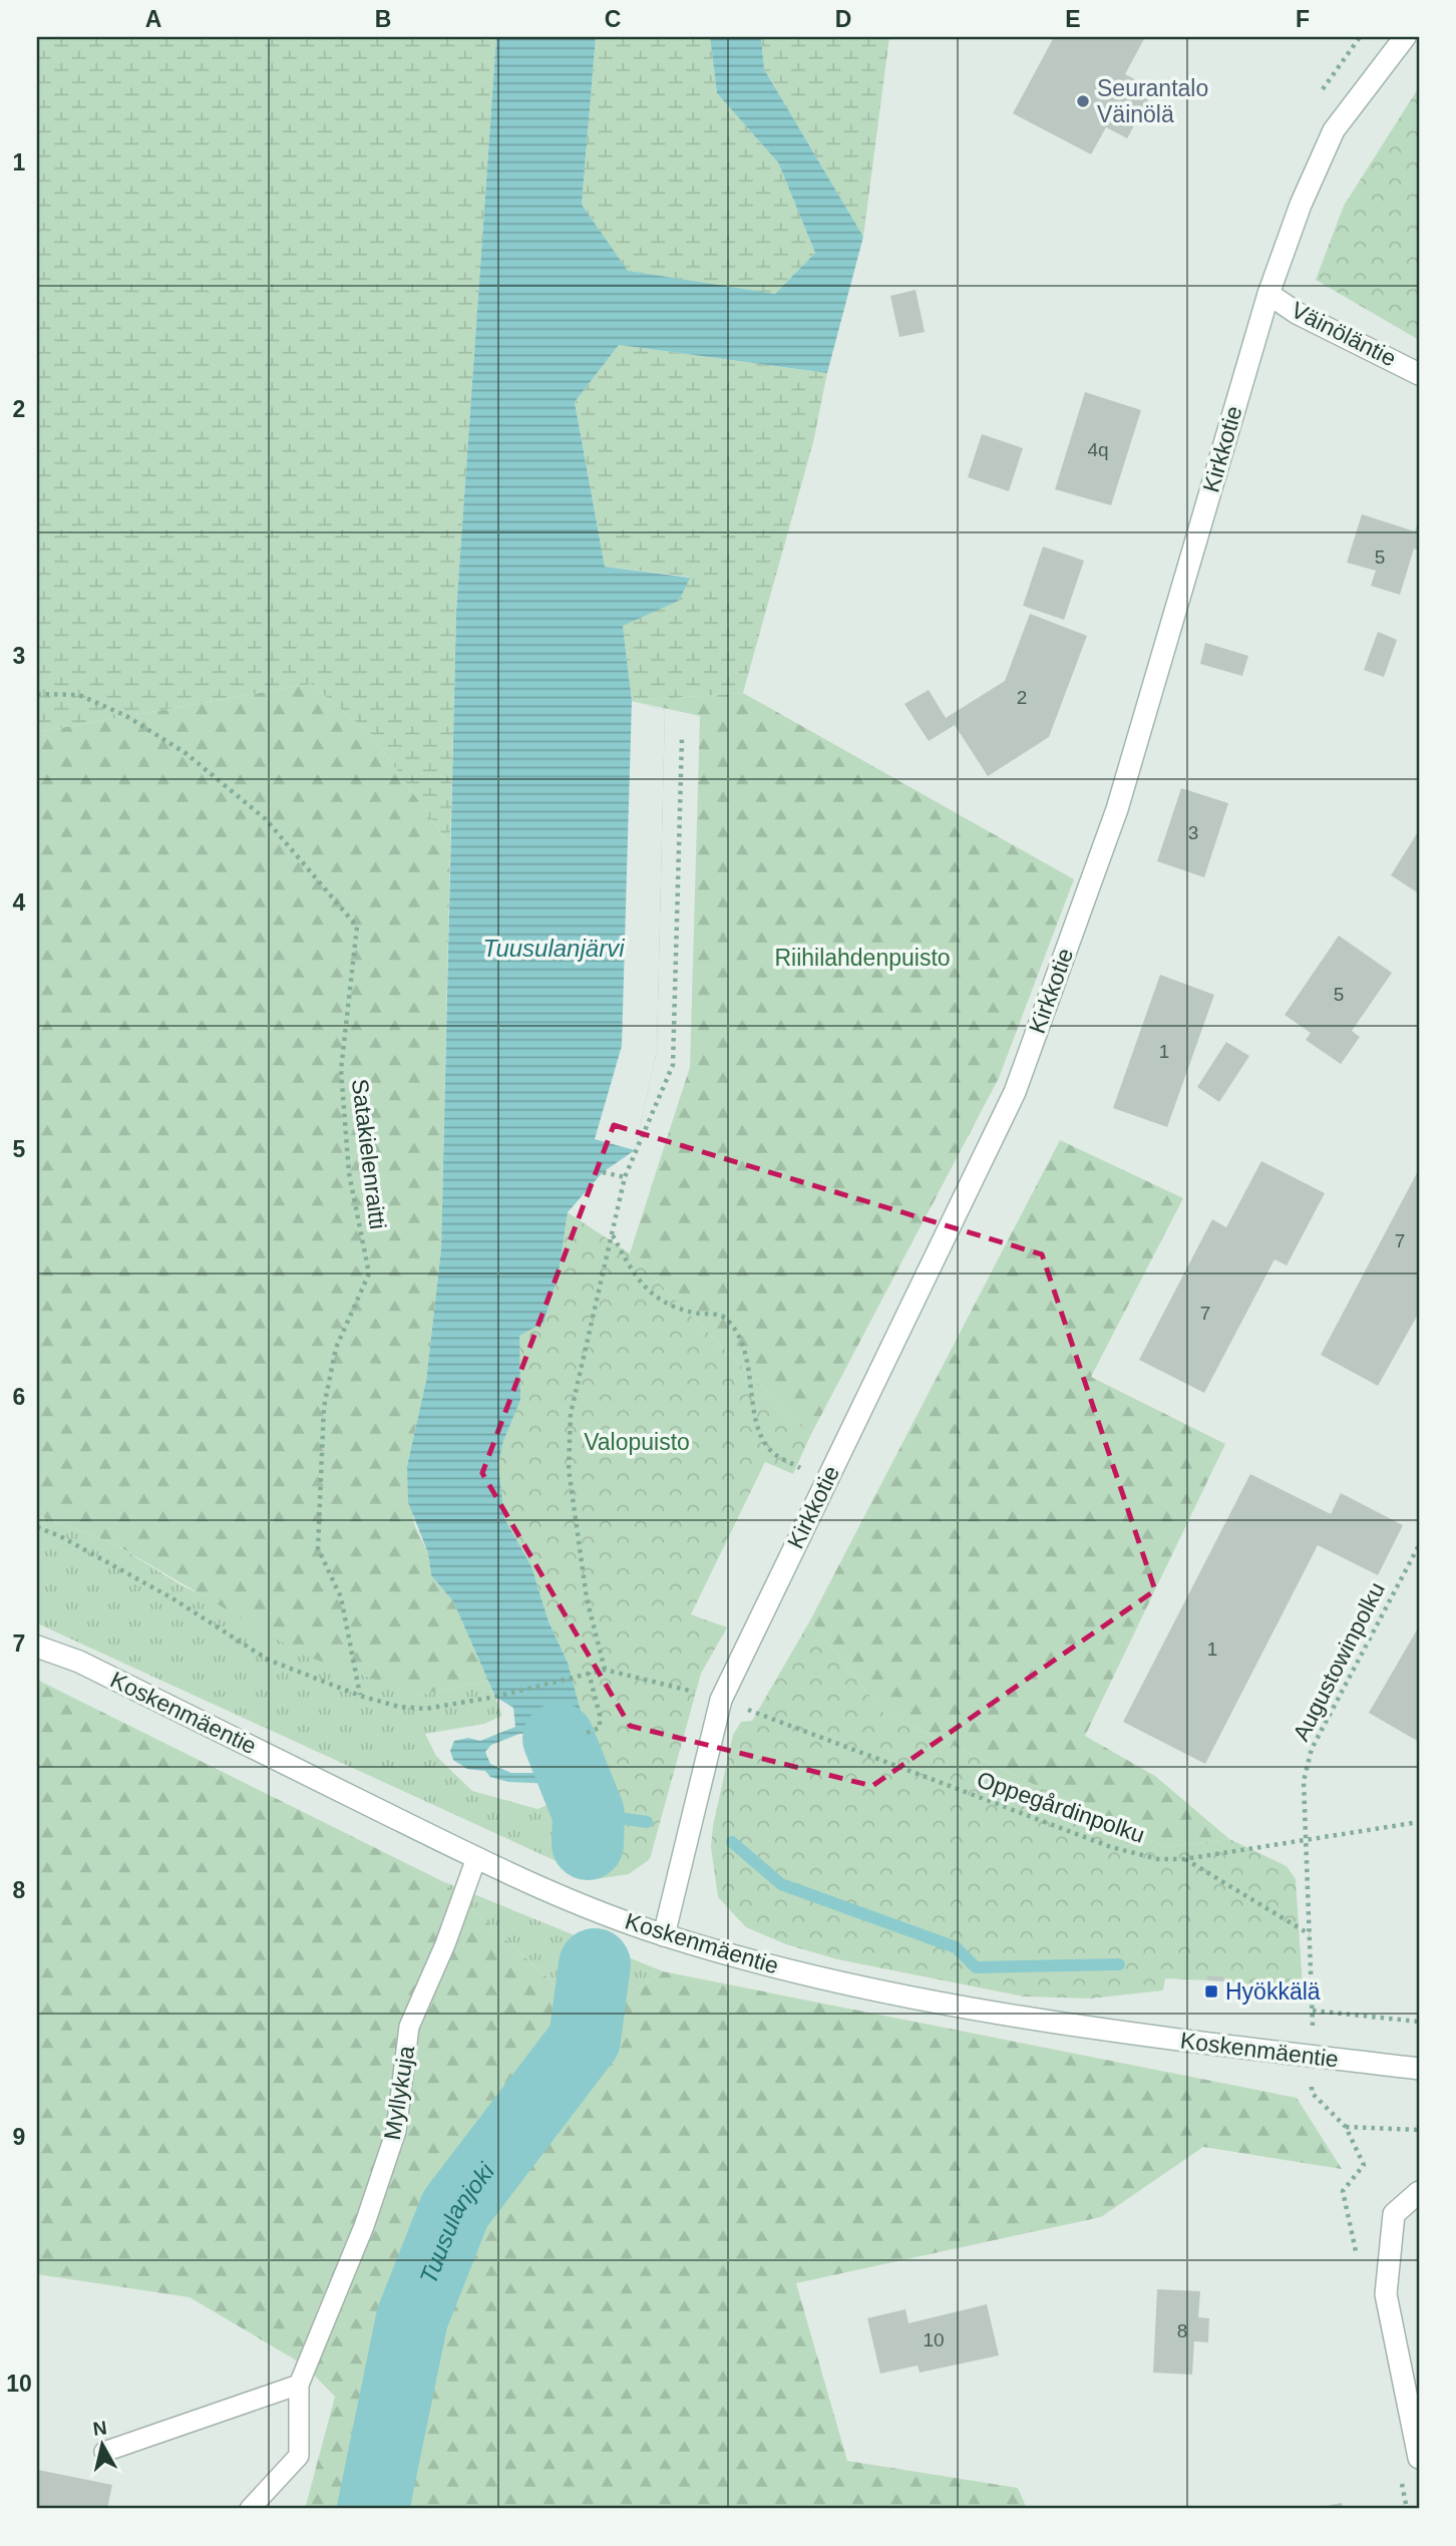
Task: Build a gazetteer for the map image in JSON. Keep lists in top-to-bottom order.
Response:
{
  "streets": {
    "street": ["Väinöläntie", "Kirkkotie", "Koskenmäentie"],
    "lane": ["Myllykuja"],
    "path": ["Satakielenraitti", "Augustowinpolku", "Oppegårdinpolku"]
  },
  "crossings": [
    ["Väinöläntie", "Kirkkotie"],
    ["Kirkkotie", "Koskenmäentie"],
    ["Kirkkotie", "Oppegårdinpolku"],
    ["Augustowinpolku", "Koskenmäentie"],
    ["Augustowinpolku", "Oppegårdinpolku"],
    ["Koskenmäentie", "Myllykuja"]
  ],
  "water": ["Tuusulanjärvi", "Tuusulanjoki"],
  "parks": ["Riihilahdenpuisto", "Valopuisto"],
  "places": {
    "other": ["Seurantalo Väinölä"],
    "transit": ["Hyökkälä"]
  },
  "house_numbers": [
    "4q",
    "5",
    "2",
    "3",
    "5",
    "1",
    "7",
    "7",
    "1",
    "8",
    "10"
  ],
  "north": "top",
  "grid": {
    "columns": [
      "A",
      "B",
      "C",
      "D",
      "E",
      "F"
    ],
    "rows": [
      "1",
      "2",
      "3",
      "4",
      "5",
      "6",
      "7",
      "8",
      "9",
      "10"
    ]
  }
}
